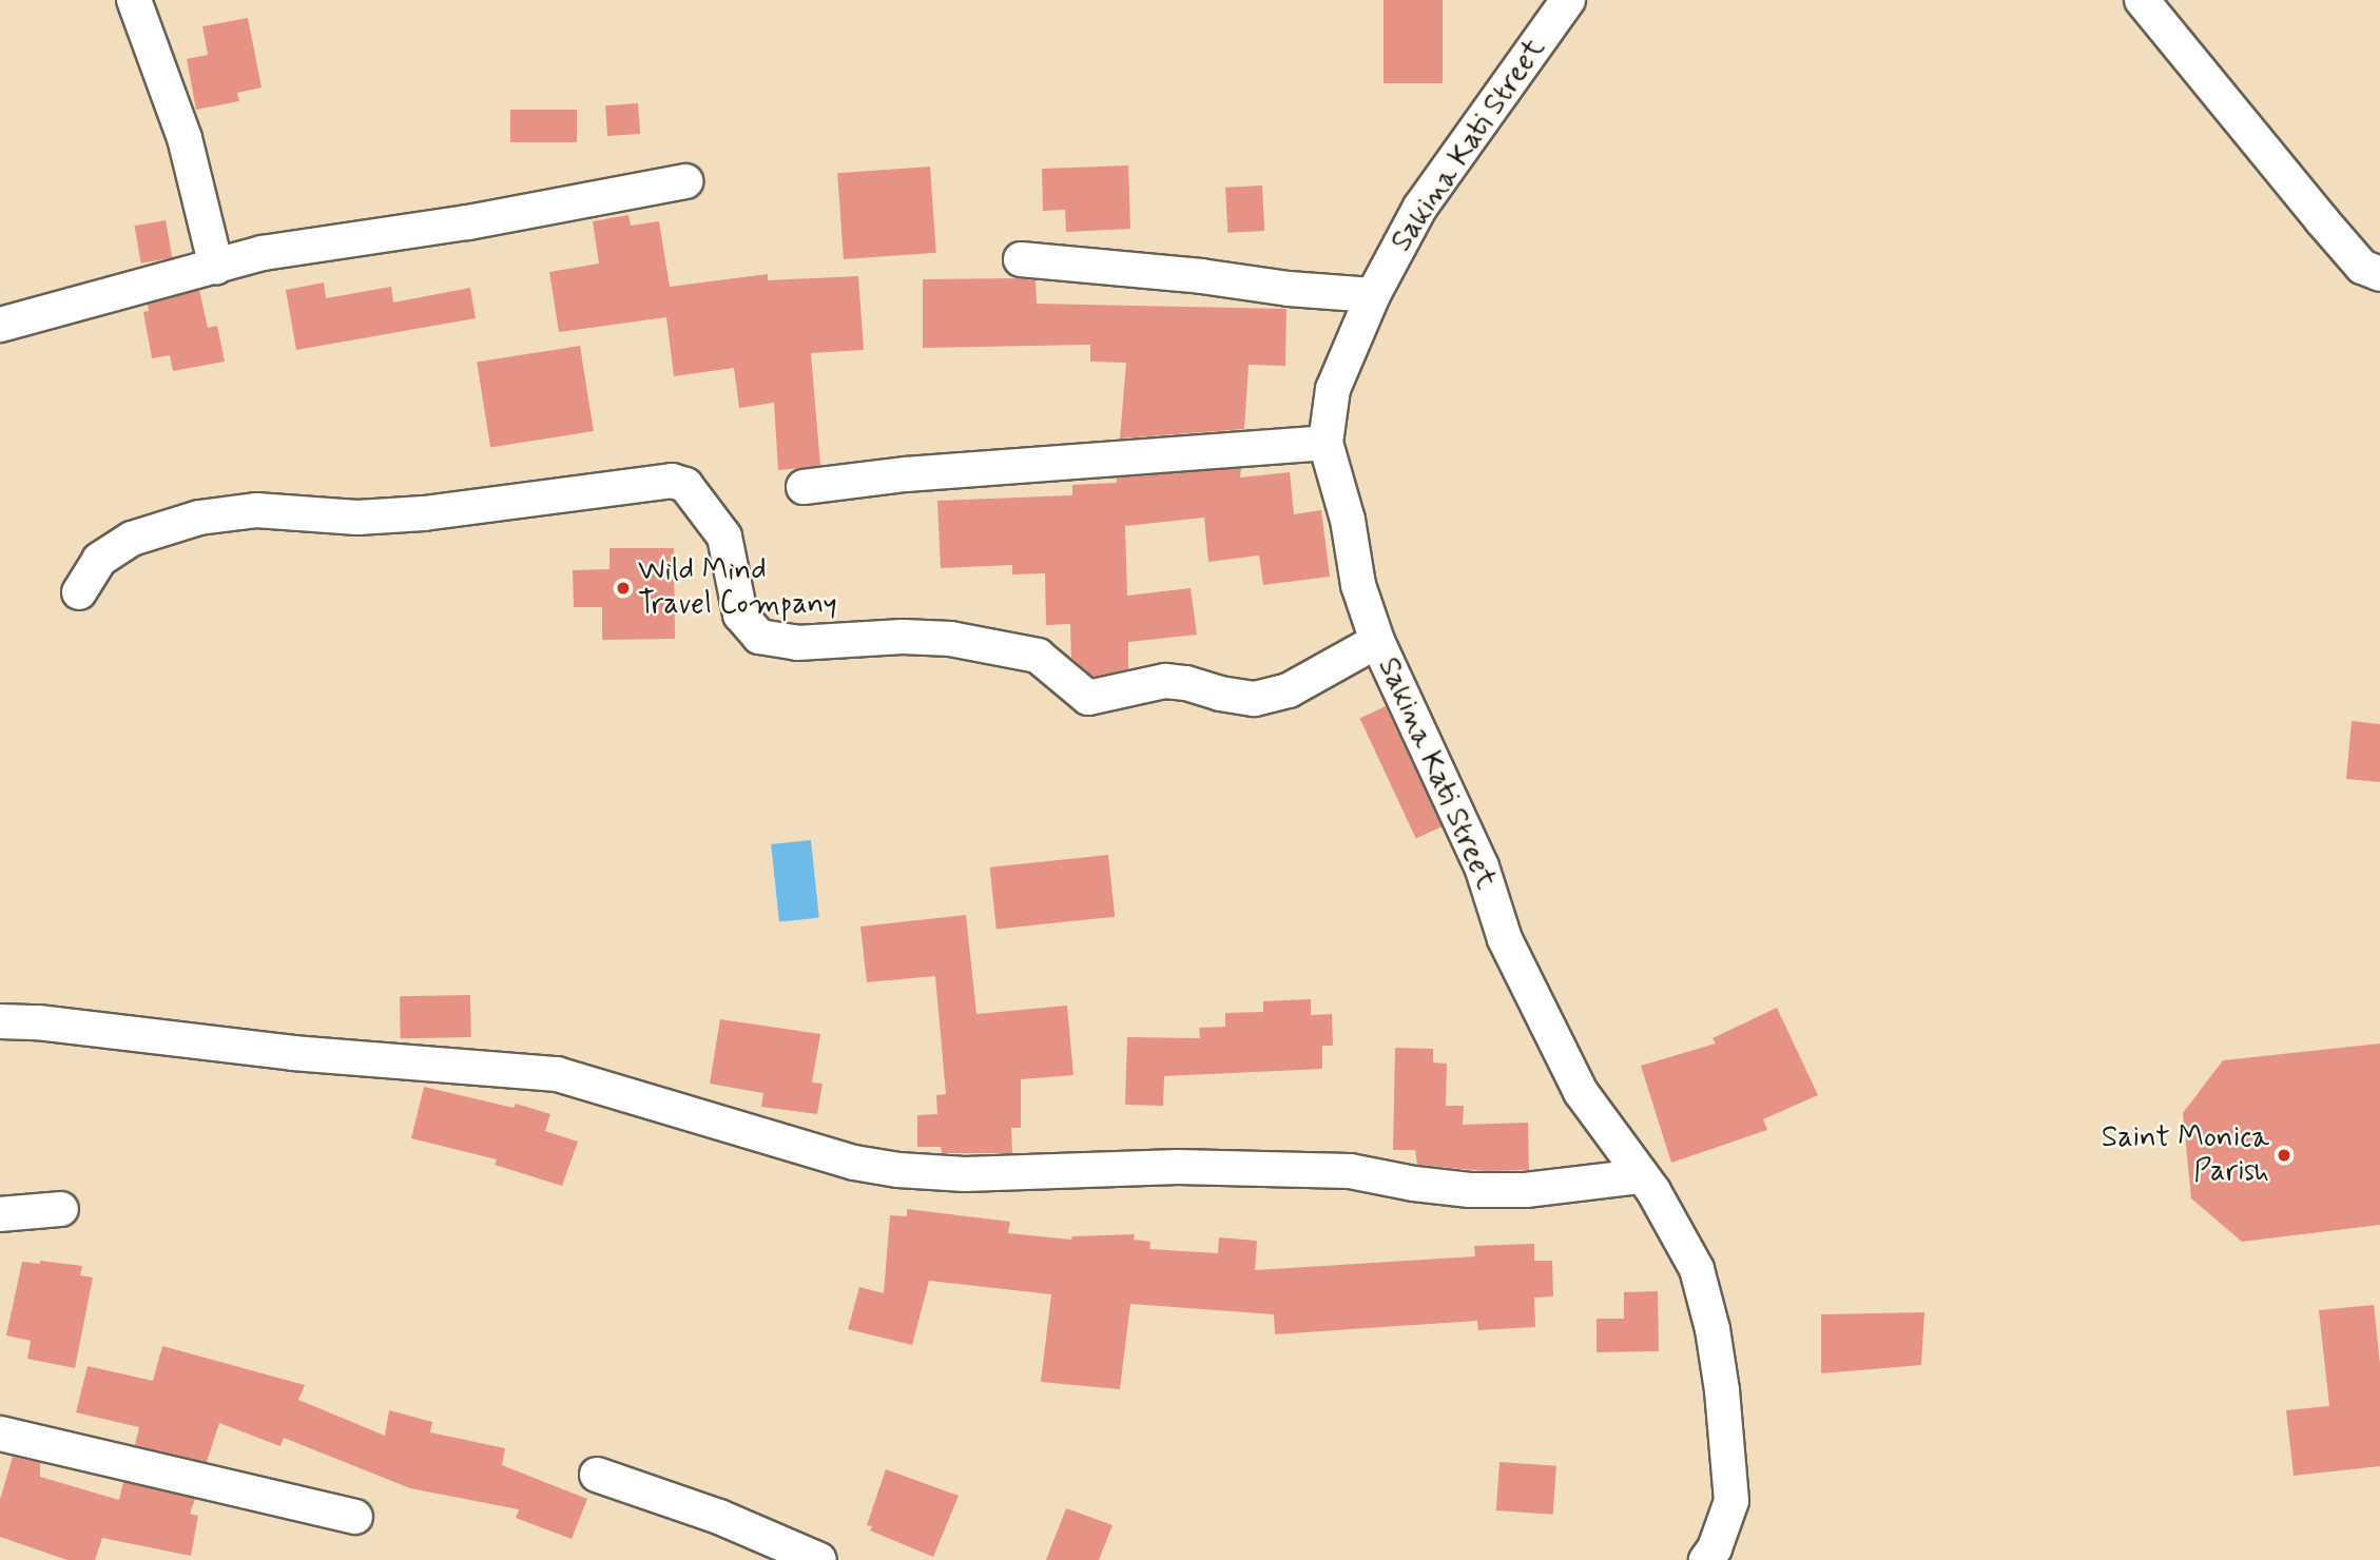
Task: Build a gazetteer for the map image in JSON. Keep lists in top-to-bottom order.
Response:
{
  "streets": {
    "street": ["Sakina Kati Street"]
  },
  "places": ["Wild Mind Travel Company", "Saint Monica Parish"]
}
